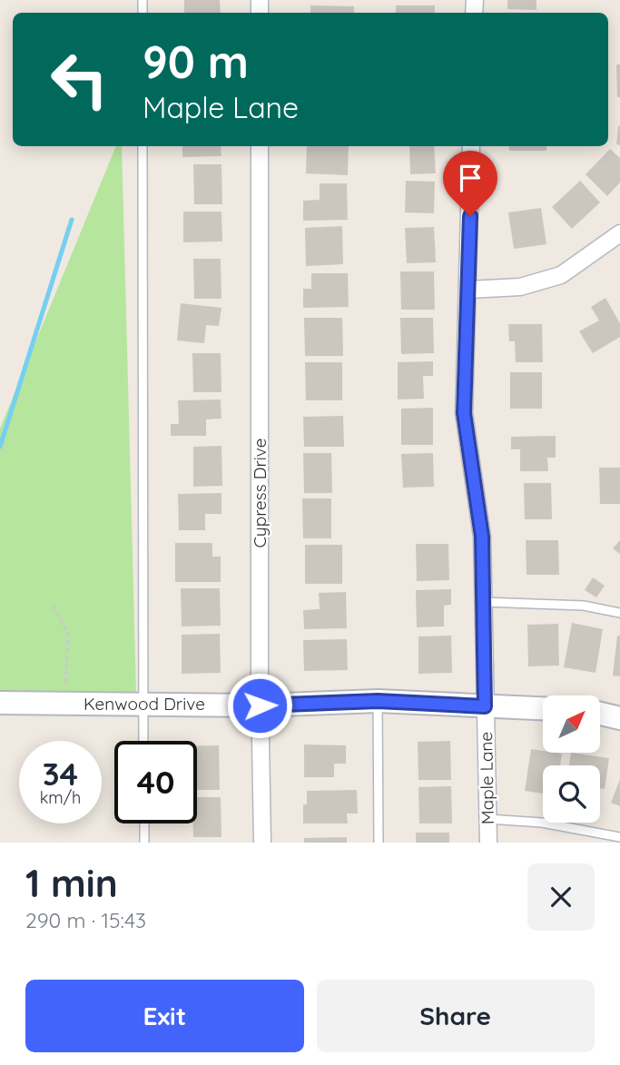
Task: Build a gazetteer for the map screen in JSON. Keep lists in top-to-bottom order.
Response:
{
  "streets": {
    "street": ["Cypress Drive", "Kenwood Drive", "Maple Lane"]
  },
  "crossings": [
    ["Cypress Drive", "Kenwood Drive"],
    ["Kenwood Drive", "Maple Lane"]
  ],
  "north": "top right",
  "page": {
    "turn": ["90 m", "Maple Lane"],
    "speed": "34 km/h",
    "limit": "40",
    "heading": ["1 min", "290 m · 15:43"],
    "buttons": ["Exit", "Share"]
  }
}
